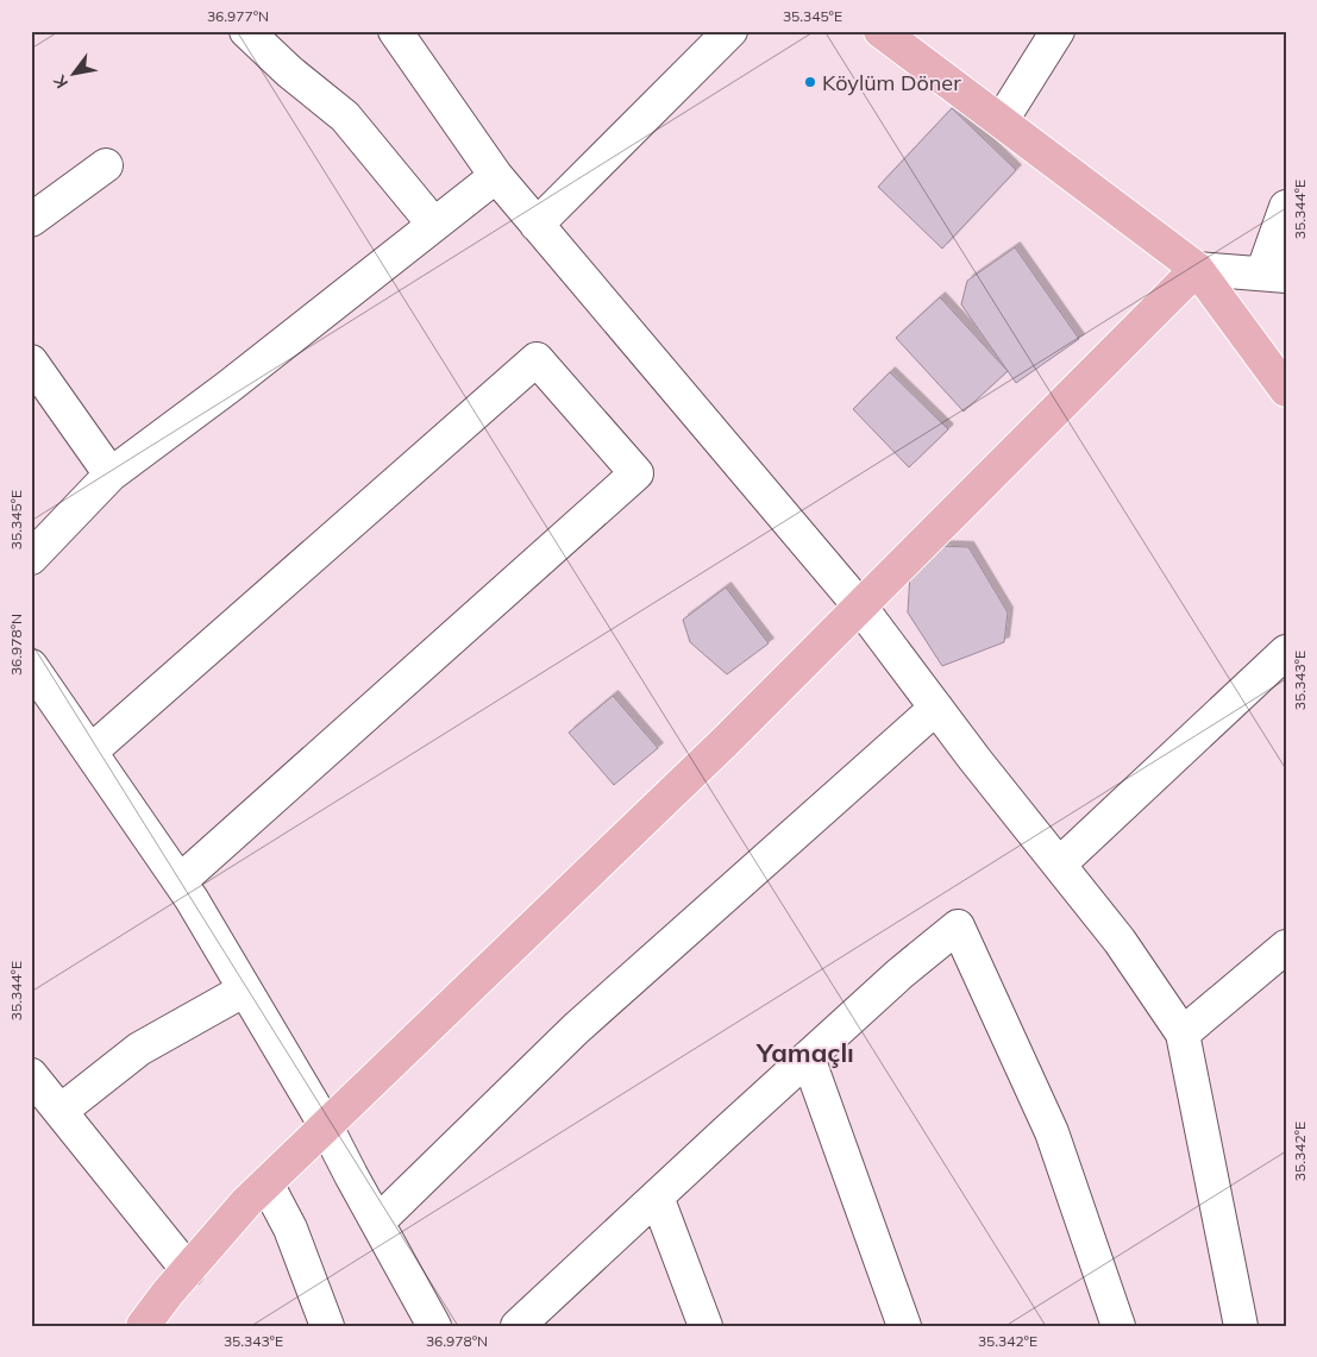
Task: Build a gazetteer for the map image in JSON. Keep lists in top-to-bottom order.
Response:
{
  "districts": ["Yamaçlı"],
  "places": ["Köylüm Döner"],
  "north": "bottom left",
  "coordinates": [
    "36.977°N",
    "35.345°E",
    "35.344°E",
    "36.978°N",
    "35.343°E",
    "35.342°E"
  ]
}
